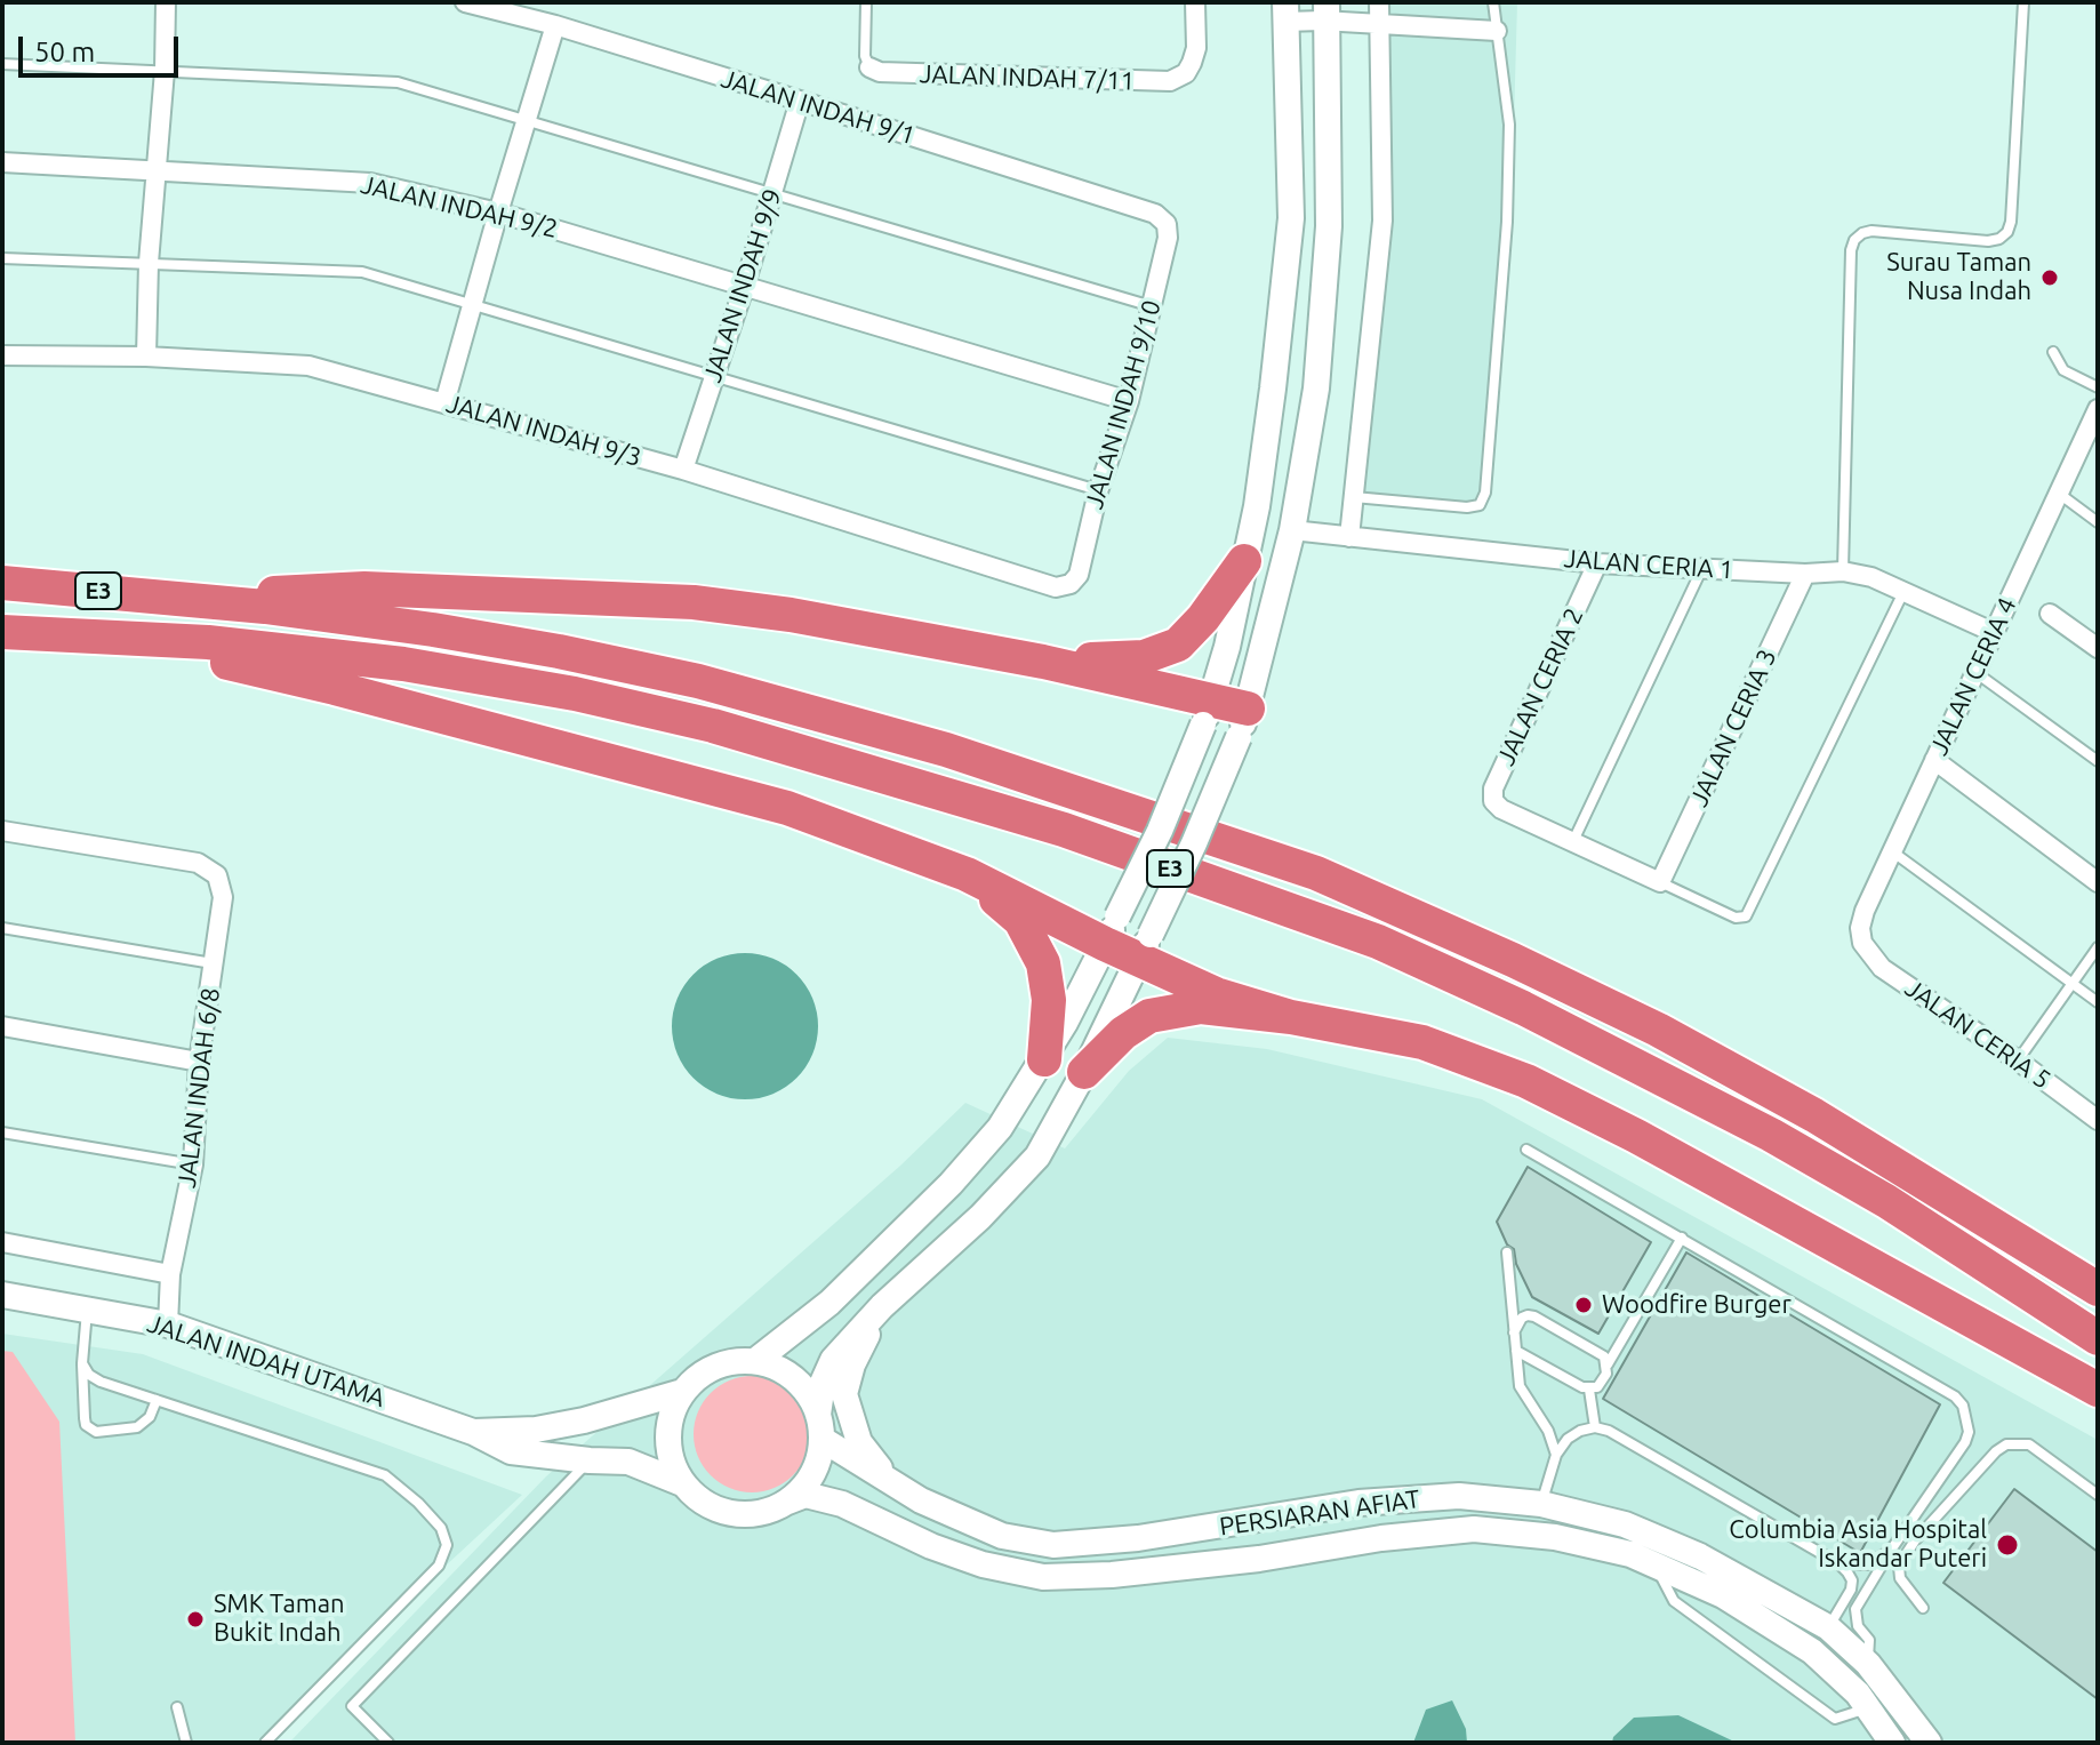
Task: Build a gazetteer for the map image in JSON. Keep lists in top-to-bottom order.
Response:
{
  "streets": {
    "highway": ["E3"],
    "main road": ["JALAN INDAH UTAMA", "PERSIARAN AFIAT"],
    "street": [
      "JALAN INDAH 7/11",
      "JALAN INDAH 9/1",
      "JALAN INDAH 9/2",
      "JALAN INDAH 9/9",
      "JALAN INDAH 9/10",
      "JALAN INDAH 9/3",
      "JALAN CERIA 1",
      "JALAN CERIA 4",
      "JALAN CERIA 2",
      "JALAN CERIA 3",
      "JALAN CERIA 5",
      "JALAN INDAH 6/8"
    ]
  },
  "crossings": [
    ["JALAN INDAH 9/1", "JALAN INDAH 9/9"],
    ["JALAN INDAH 9/1", "JALAN INDAH 9/10"],
    ["JALAN INDAH 9/2", "JALAN INDAH 9/9"],
    ["JALAN INDAH 9/2", "JALAN INDAH 9/10"],
    ["JALAN INDAH 9/9", "JALAN INDAH 9/3"],
    ["JALAN INDAH 9/10", "JALAN INDAH 9/3"],
    ["JALAN CERIA 1", "JALAN CERIA 4"],
    ["JALAN CERIA 1", "JALAN CERIA 2"],
    ["JALAN CERIA 1", "JALAN CERIA 3"],
    ["JALAN CERIA 4", "JALAN CERIA 5"],
    ["JALAN INDAH 6/8", "JALAN INDAH UTAMA"],
    ["JALAN INDAH UTAMA", "PERSIARAN AFIAT"]
  ],
  "places": [
    "Surau Taman Nusa Indah",
    "Woodfire Burger",
    "Columbia Asia Hospital Iskandar Puteri",
    "SMK Taman Bukit Indah"
  ],
  "scale_bar": "50 m"
}
